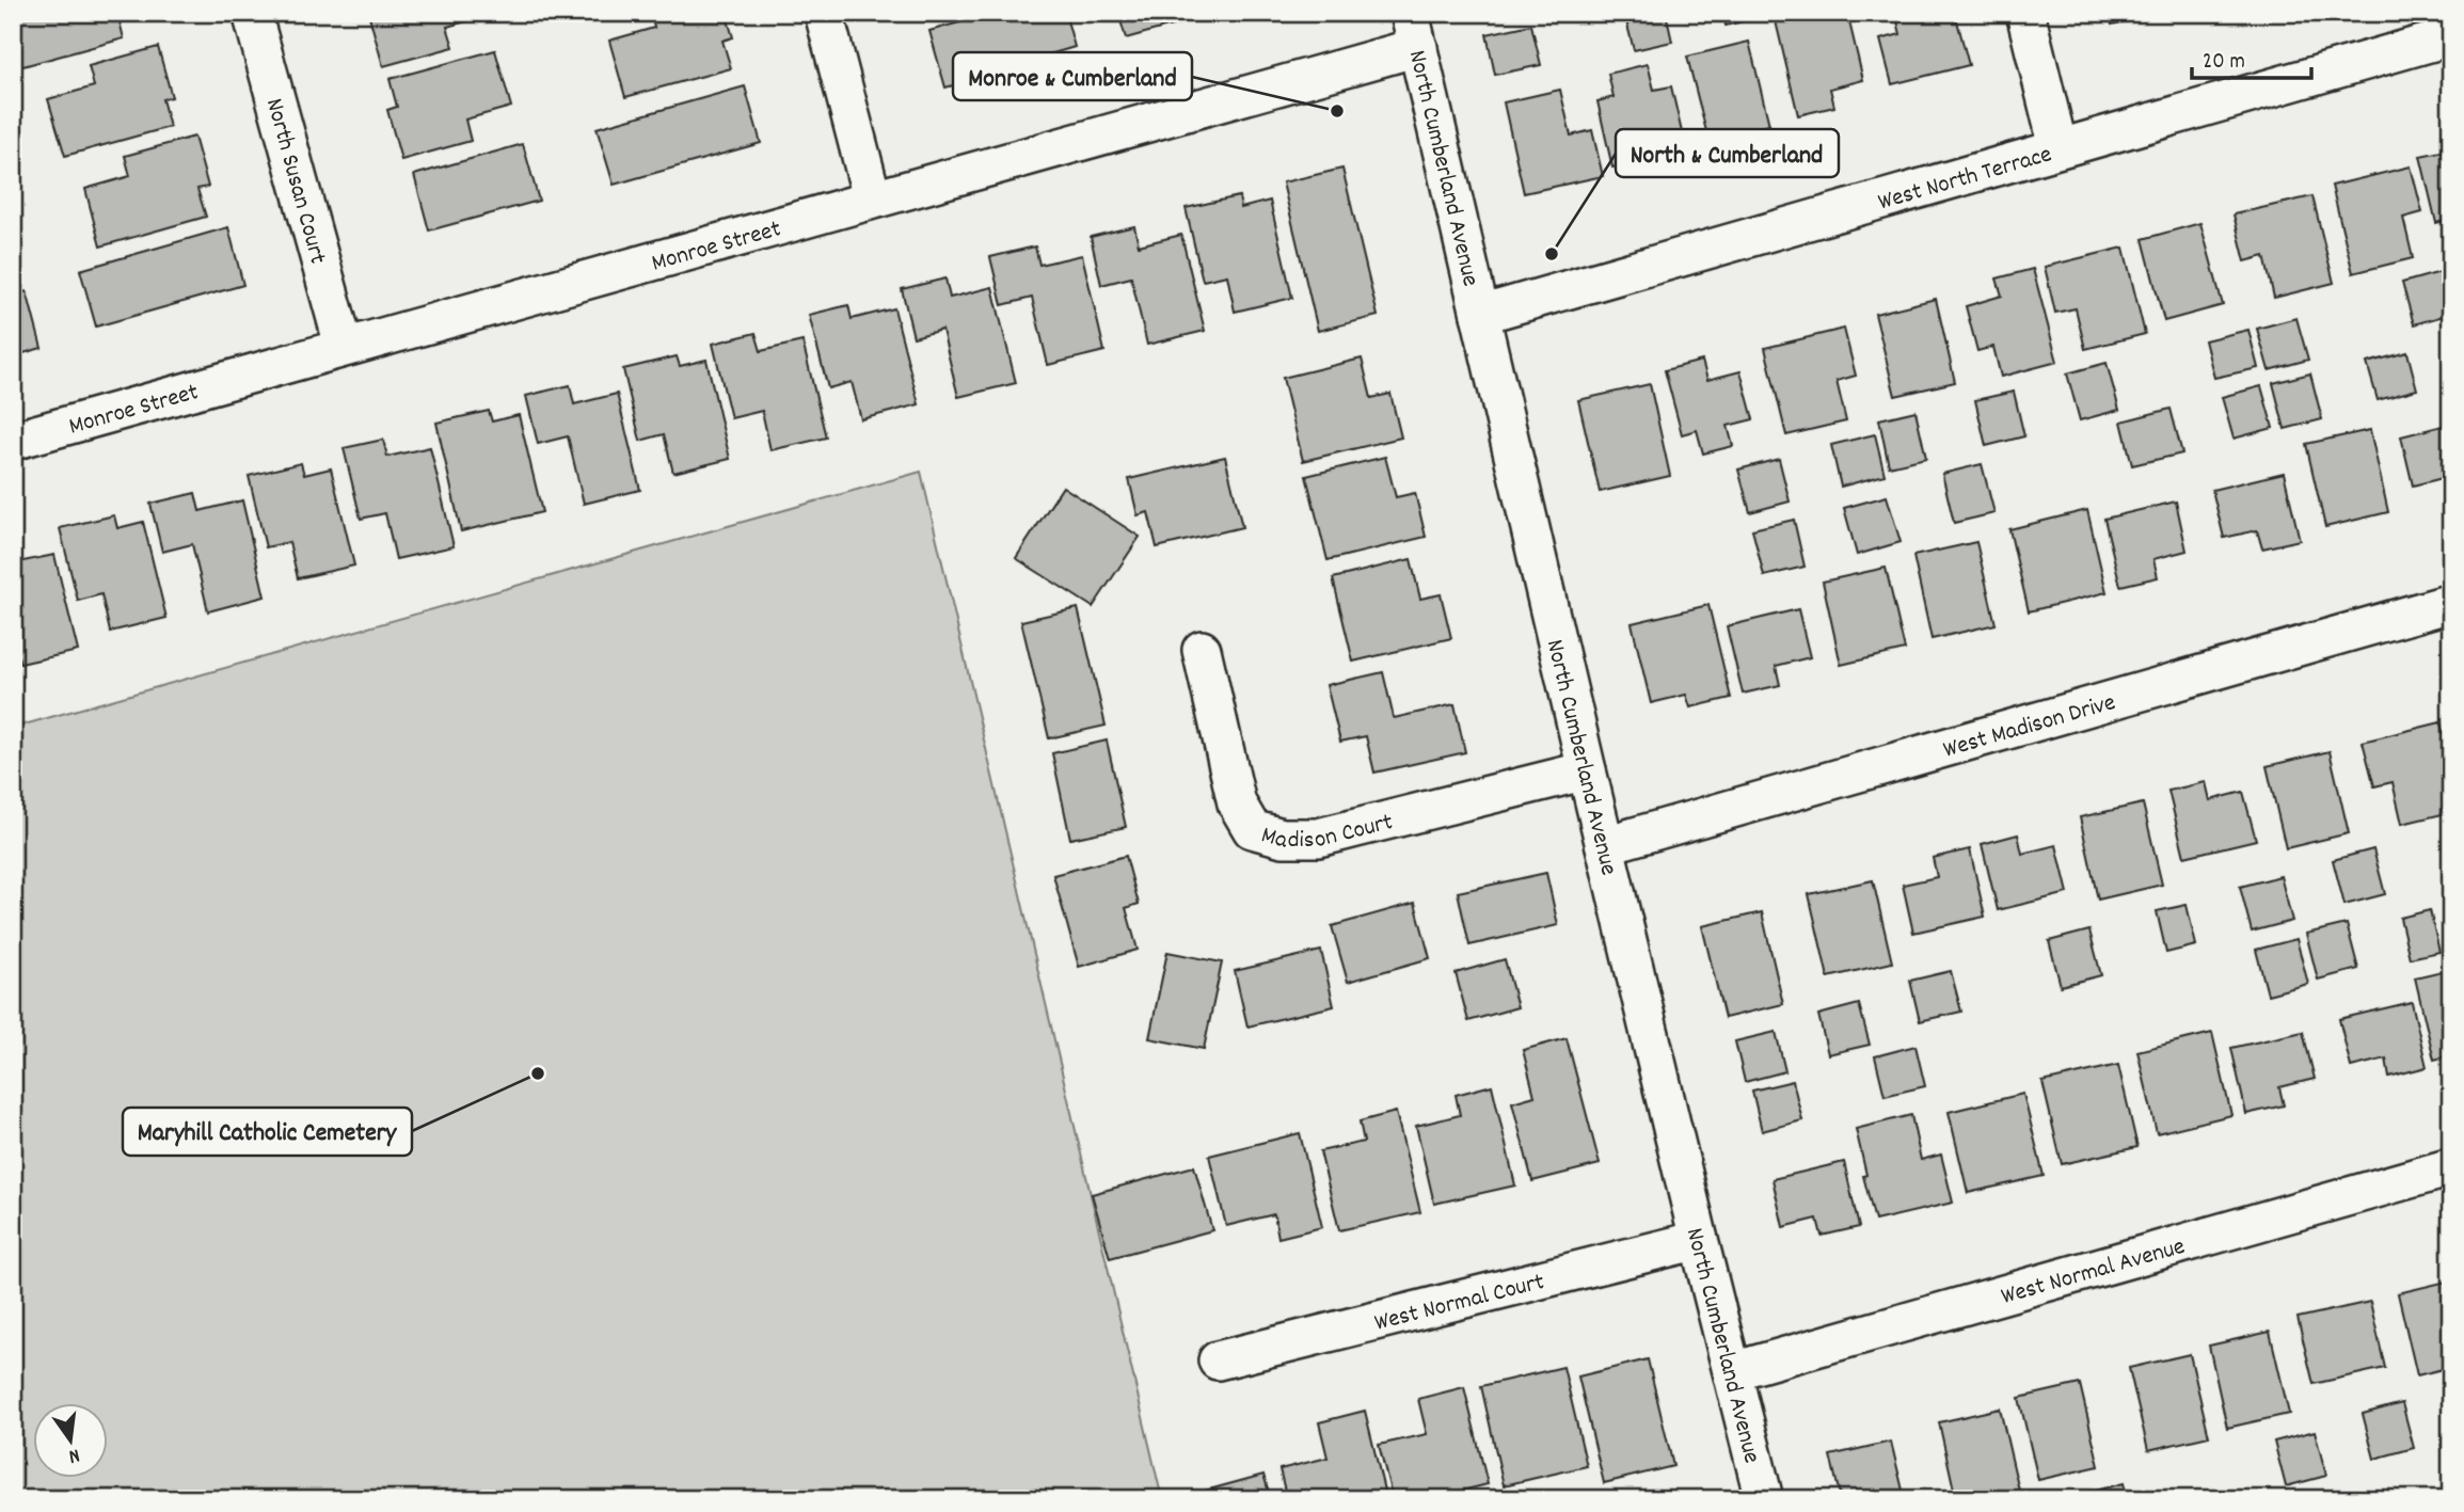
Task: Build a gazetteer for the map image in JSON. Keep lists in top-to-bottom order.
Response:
{
  "streets": {
    "street": [
      "North Cumberland Avenue",
      "West North Terrace",
      "North Susan Court",
      "Monroe Street",
      "West Madison Drive",
      "Madison Court",
      "West Normal Avenue",
      "West Normal Court"
    ]
  },
  "crossings": [
    ["North Cumberland Avenue", "West North Terrace"],
    ["North Cumberland Avenue", "Monroe Street"],
    ["North Cumberland Avenue", "West Madison Drive"],
    ["North Cumberland Avenue", "Madison Court"],
    ["North Cumberland Avenue", "West Normal Avenue"],
    ["North Cumberland Avenue", "West Normal Court"],
    ["North Susan Court", "Monroe Street"]
  ],
  "places": ["Monroe & Cumberland", "North & Cumberland", "Maryhill Catholic Cemetery"],
  "scale_bar": "20 m",
  "north": "bottom"
}
